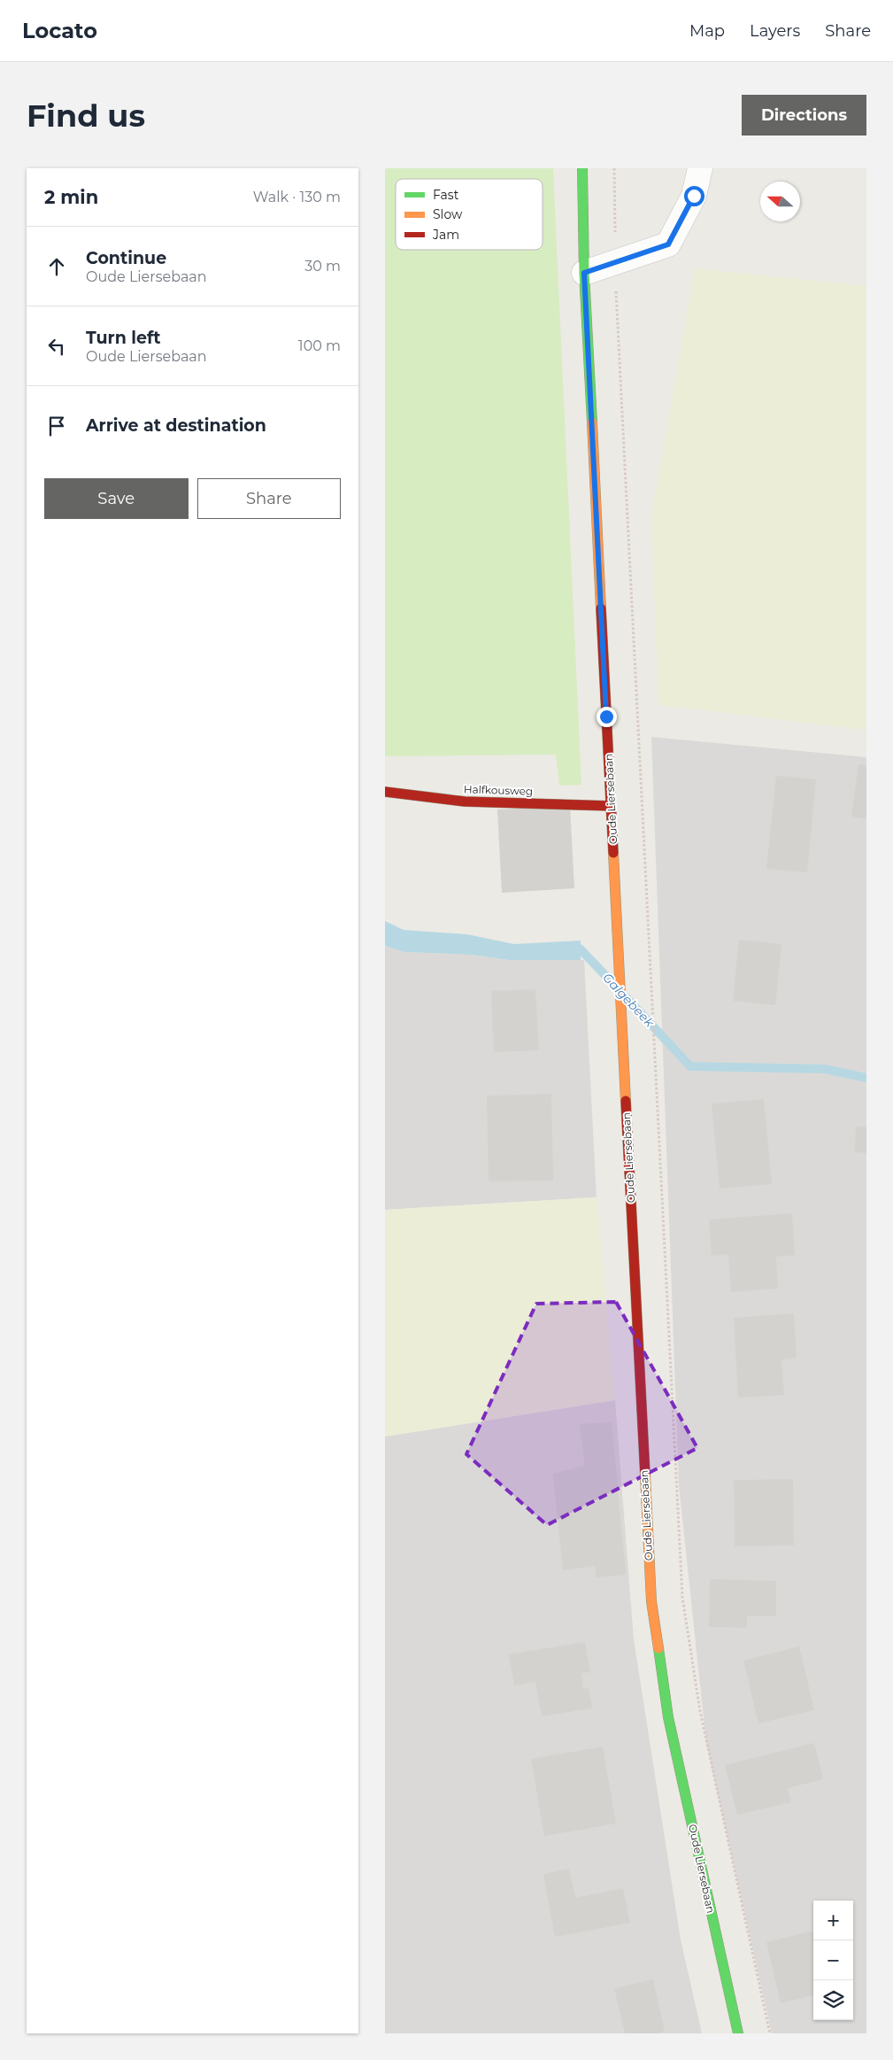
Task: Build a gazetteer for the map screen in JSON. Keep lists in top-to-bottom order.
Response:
{
  "streets": {
    "main road": ["Halfkousweg", "Oude Liersebaan"]
  },
  "crossings": [
    ["Halfkousweg", "Oude Liersebaan"]
  ],
  "water": ["Galgebeek"],
  "legend": ["Fast", "Slow", "Jam"],
  "north": "left",
  "page": {
    "header": "Locato",
    "nav": ["Map", "Layers", "Share"],
    "buttons": [
      "Directions",
      ["Save", "Share"]
    ],
    "title": "Find us",
    "heading": ["2 min", "Walk · 130 m"],
    "list": [
      ["Continue", "Oude Liersebaan", "30 m"],
      ["Turn left", "Oude Liersebaan", "100 m"],
      "Arrive at destination"
    ],
    "map_buttons": ["+", "−"]
  }
}
